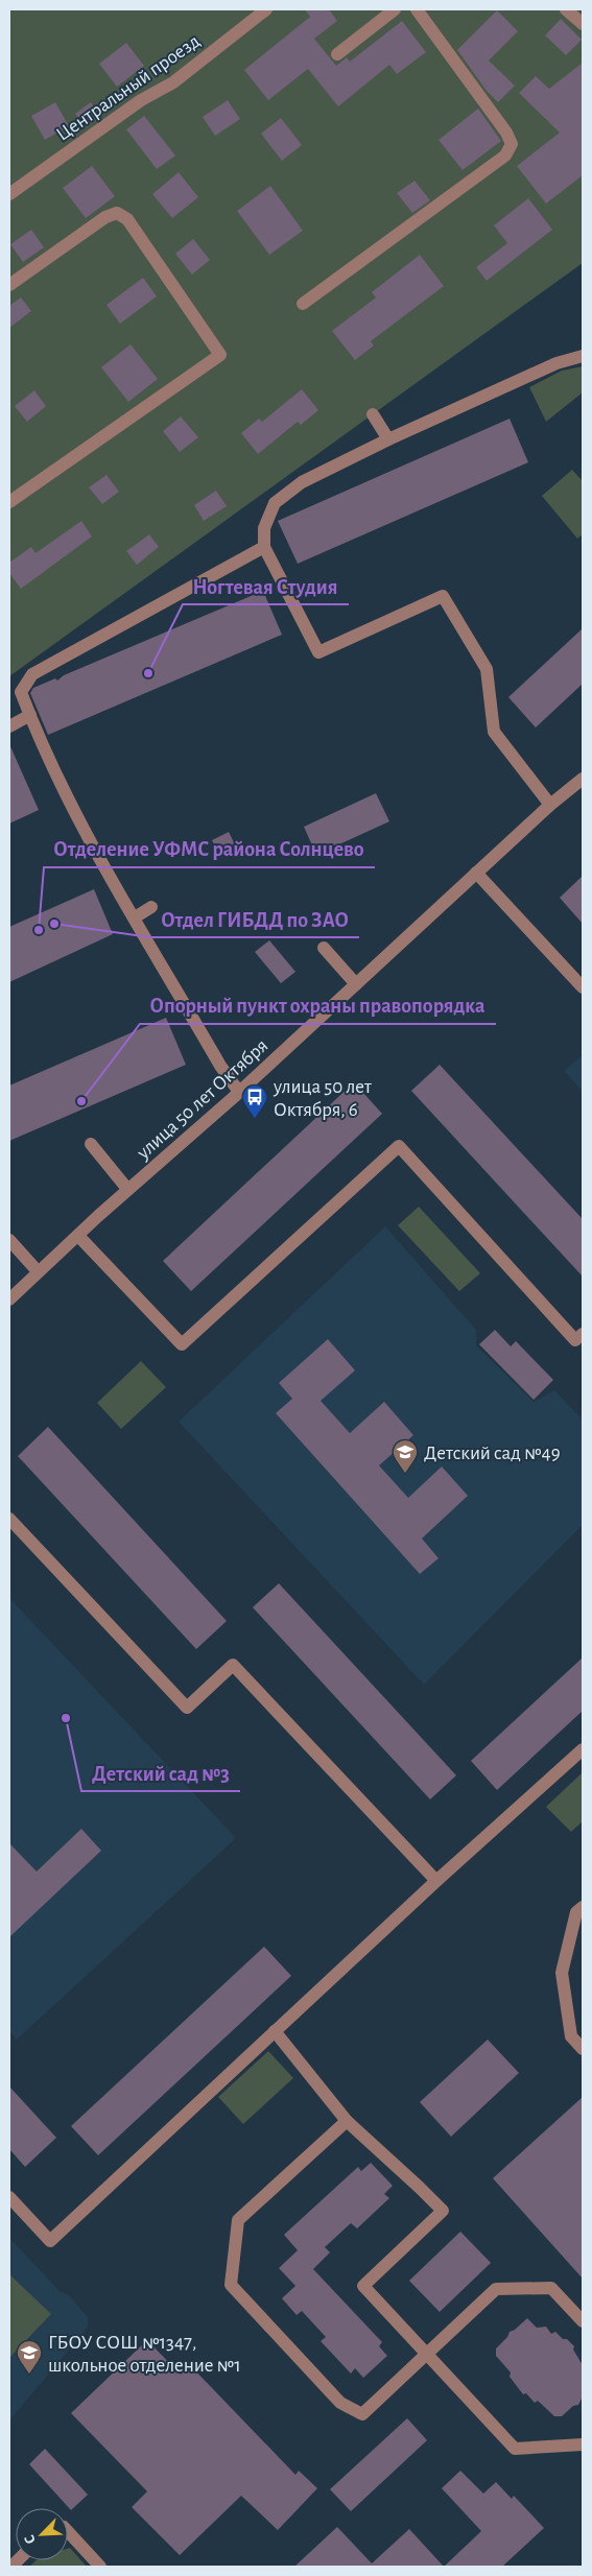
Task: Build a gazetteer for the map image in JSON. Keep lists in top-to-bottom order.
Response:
{
  "streets": {
    "street": ["Центральный проезд", "улица 50 лет Октября"]
  },
  "places": {
    "other": [
      "Ногтевая Студия",
      "Отдел ГИБДД по ЗАО",
      "Отделение УФМС района Солнцево",
      "Опорный пункт охраны правопорядка",
      "Детский сад №3"
    ],
    "bus stop": ["улица 50 лет Октября, 6"],
    "school or university": ["Детский сад №49", "ГБОУ СОШ №1347, школьное отделение №1"]
  },
  "north": "bottom left"
}
